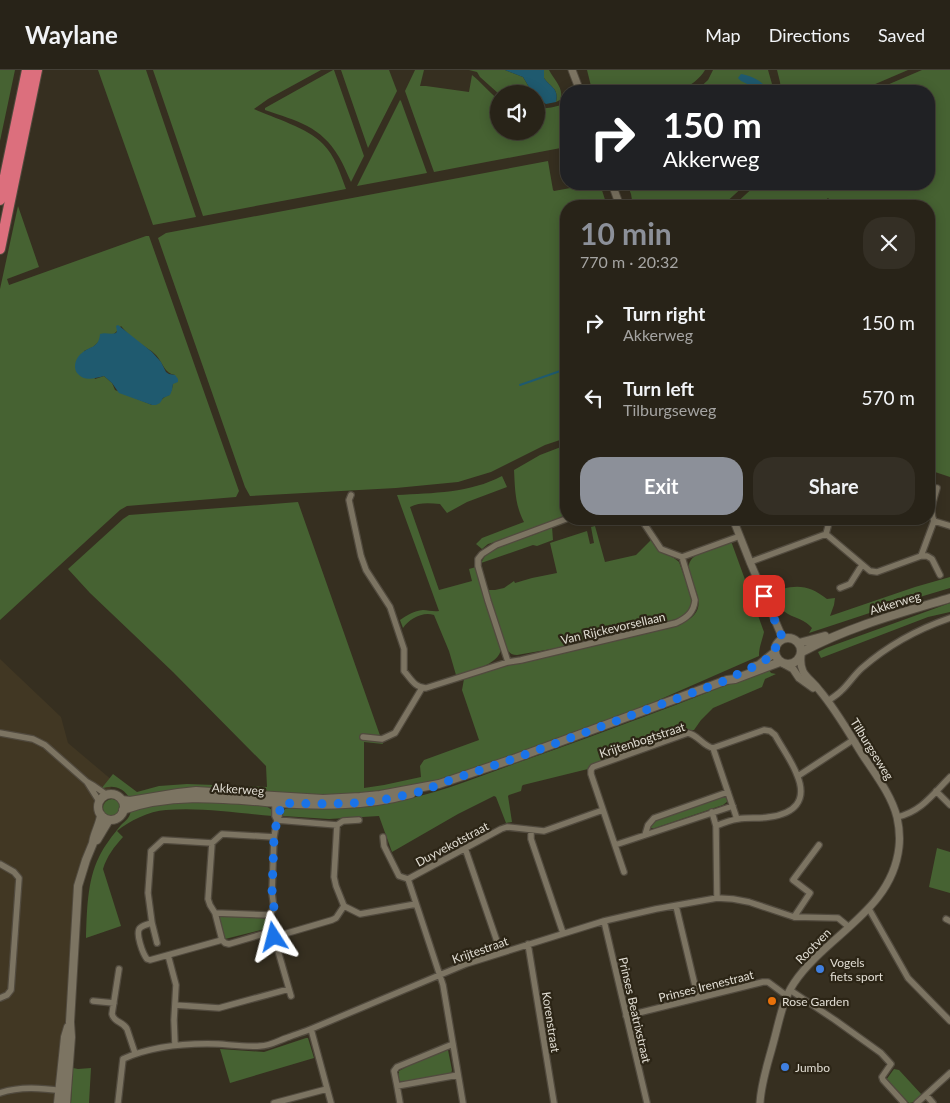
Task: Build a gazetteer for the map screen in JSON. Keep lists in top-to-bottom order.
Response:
{
  "streets": {
    "main road": ["Akkerweg"],
    "street": [
      "Van Rijckevorsellaan",
      "Krijtenbogtstraat",
      "Tilburgseweg",
      "Duyvekotstraat",
      "Rootven",
      "Krijtestraat",
      "Prinses Irenestraat",
      "Prinses Beatrixstraat",
      "Korenstraat"
    ]
  },
  "crossings": [
    ["Akkerweg", "Tilburgseweg"],
    ["Krijtenbogtstraat", "Duyvekotstraat"],
    ["Tilburgseweg", "Rootven"],
    ["Duyvekotstraat", "Krijtestraat"],
    ["Rootven", "Krijtestraat"],
    ["Rootven", "Prinses Irenestraat"],
    ["Krijtestraat", "Prinses Beatrixstraat"],
    ["Krijtestraat", "Korenstraat"],
    ["Prinses Irenestraat", "Prinses Beatrixstraat"]
  ],
  "places": ["Vogels fiets sport", "Rose Garden", "Jumbo"],
  "page": {
    "header": "Waylane",
    "nav": ["Map", "Directions", "Saved"],
    "turn": ["150 m", "Akkerweg"],
    "heading": ["10 min", "770 m · 20:32"],
    "list": [
      {
        "name": "Turn right",
        "note": "Akkerweg",
        "value": "150 m"
      },
      {
        "name": "Turn left",
        "note": "Tilburgseweg",
        "value": "570 m"
      }
    ],
    "buttons": ["Exit", "Share"]
  }
}
